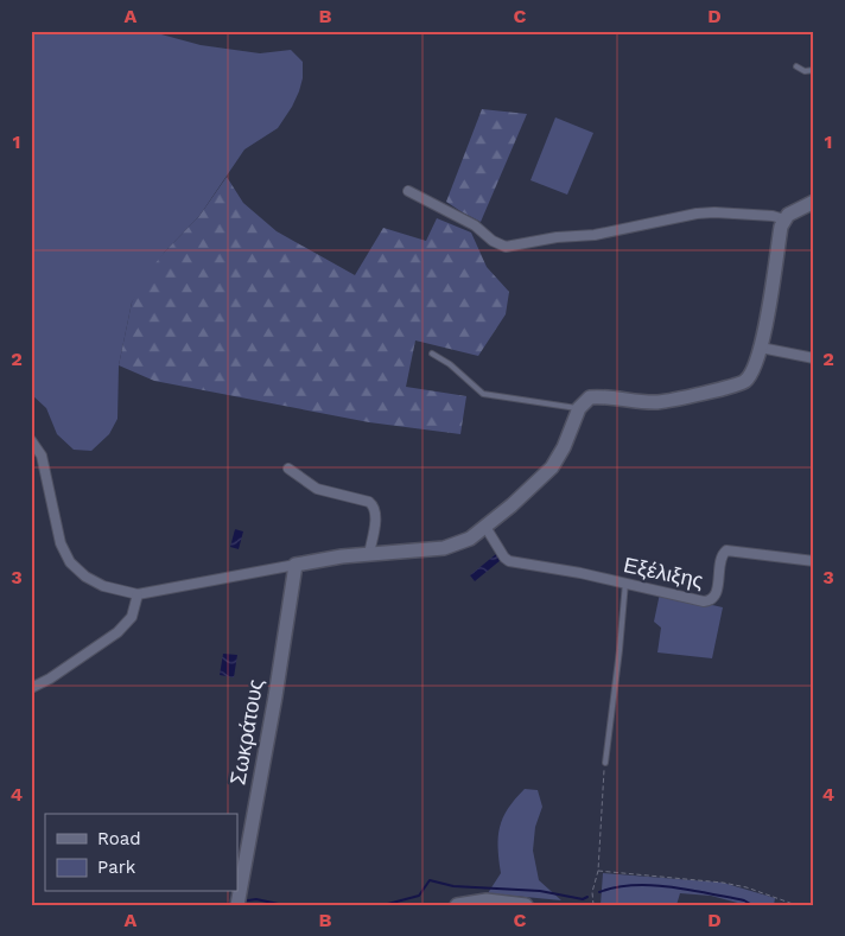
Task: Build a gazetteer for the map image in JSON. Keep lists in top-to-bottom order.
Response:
{
  "streets": {
    "street": ["Εξέλιξης", "Σωκράτους"]
  },
  "legend": ["Road", "Park"],
  "grid": {
    "columns": [
      "A",
      "B",
      "C",
      "D"
    ],
    "rows": [
      "1",
      "2",
      "3",
      "4"
    ]
  }
}
